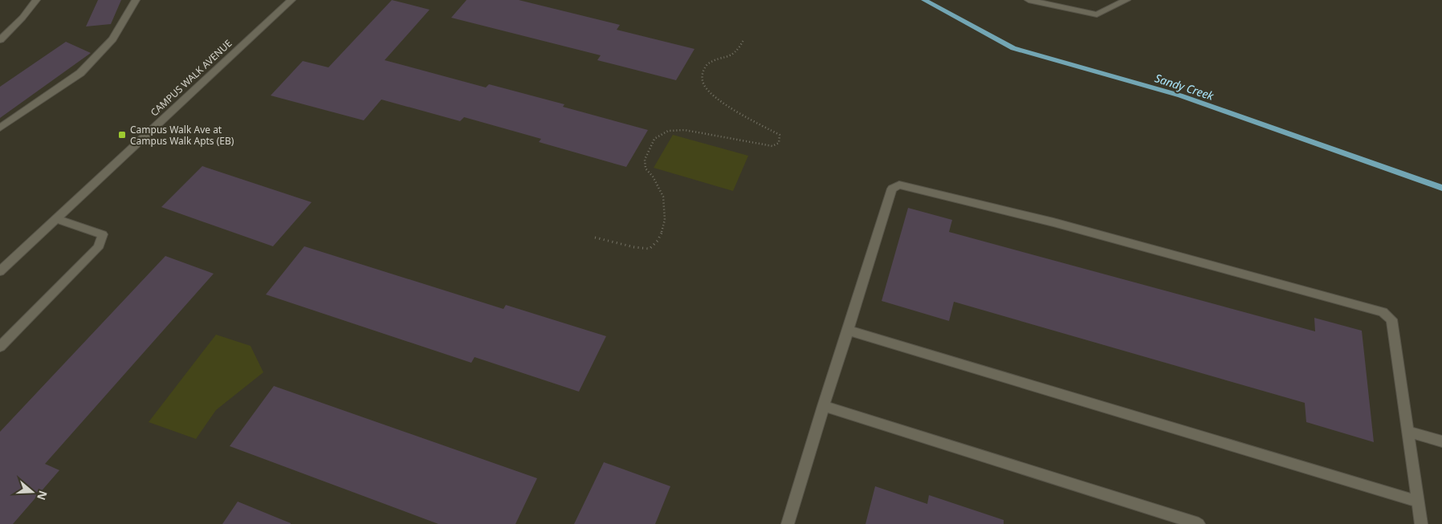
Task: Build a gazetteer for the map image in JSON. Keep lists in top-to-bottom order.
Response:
{
  "streets": {
    "street": ["CAMPUS WALK AVENUE"]
  },
  "water": ["Sandy Creek"],
  "places": {
    "transit": ["Campus Walk Ave at Campus Walk Apts (EB)"]
  },
  "north": "right"
}
